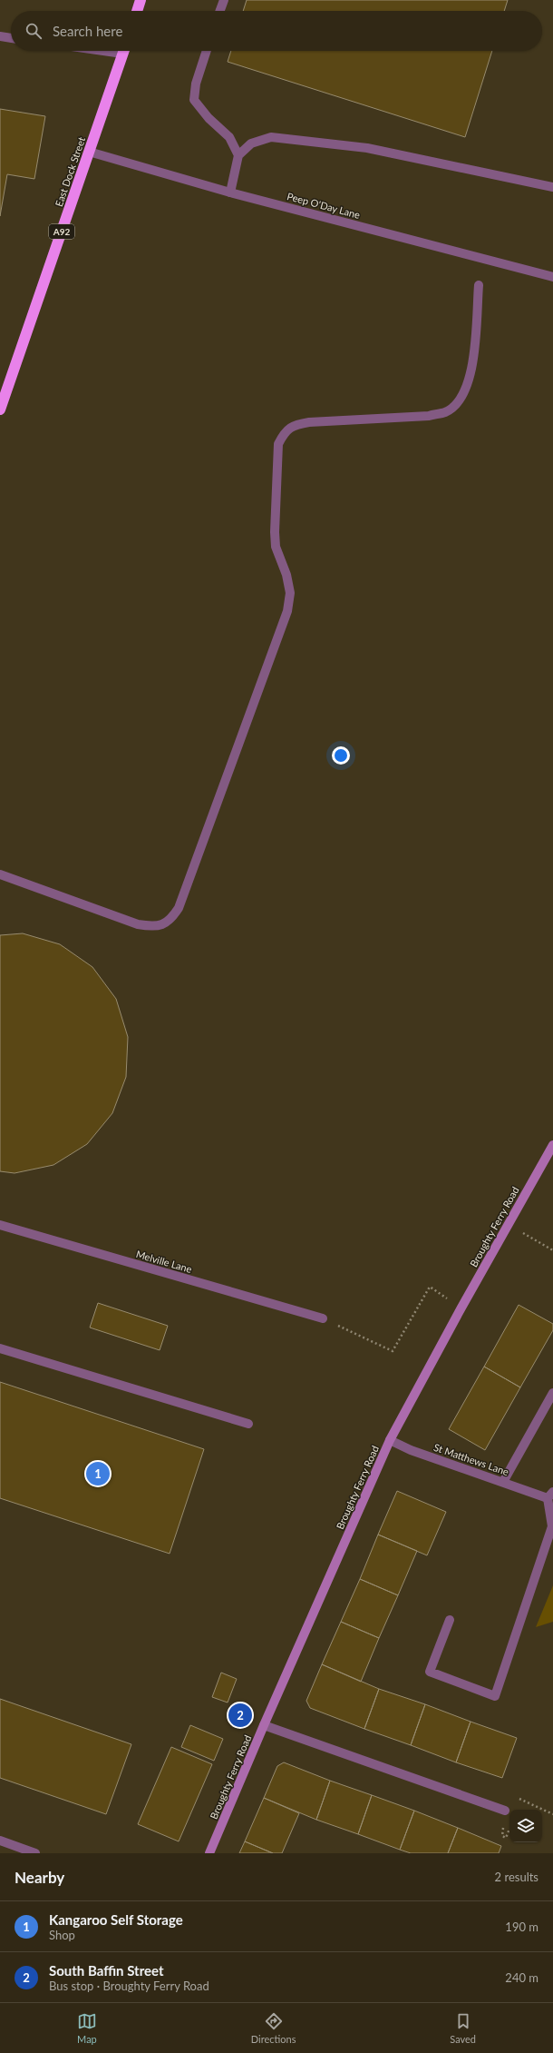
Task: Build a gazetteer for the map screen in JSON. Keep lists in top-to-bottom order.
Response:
{
  "streets": {
    "highway": ["East Dock Street", "A92"],
    "street": [
      "Peep O'Day Lane",
      "Broughty Ferry Road",
      "Melville Lane",
      "St Matthews Lane"
    ]
  },
  "crossings": [
    ["East Dock Street", "Peep O'Day Lane"],
    ["Broughty Ferry Road", "St Matthews Lane"]
  ],
  "page": {
    "search": "Search here",
    "pins": ["1", "2"],
    "heading": ["Nearby", "2 results"],
    "list": [
      {
        "mark": "1",
        "name": "Kangaroo Self Storage",
        "note": "Shop",
        "value": "190 m"
      },
      {
        "mark": "2",
        "name": "South Baffin Street",
        "note": "Bus stop · Broughty Ferry Road",
        "value": "240 m"
      }
    ],
    "nav": ["Map", "Directions", "Saved"]
  }
}
